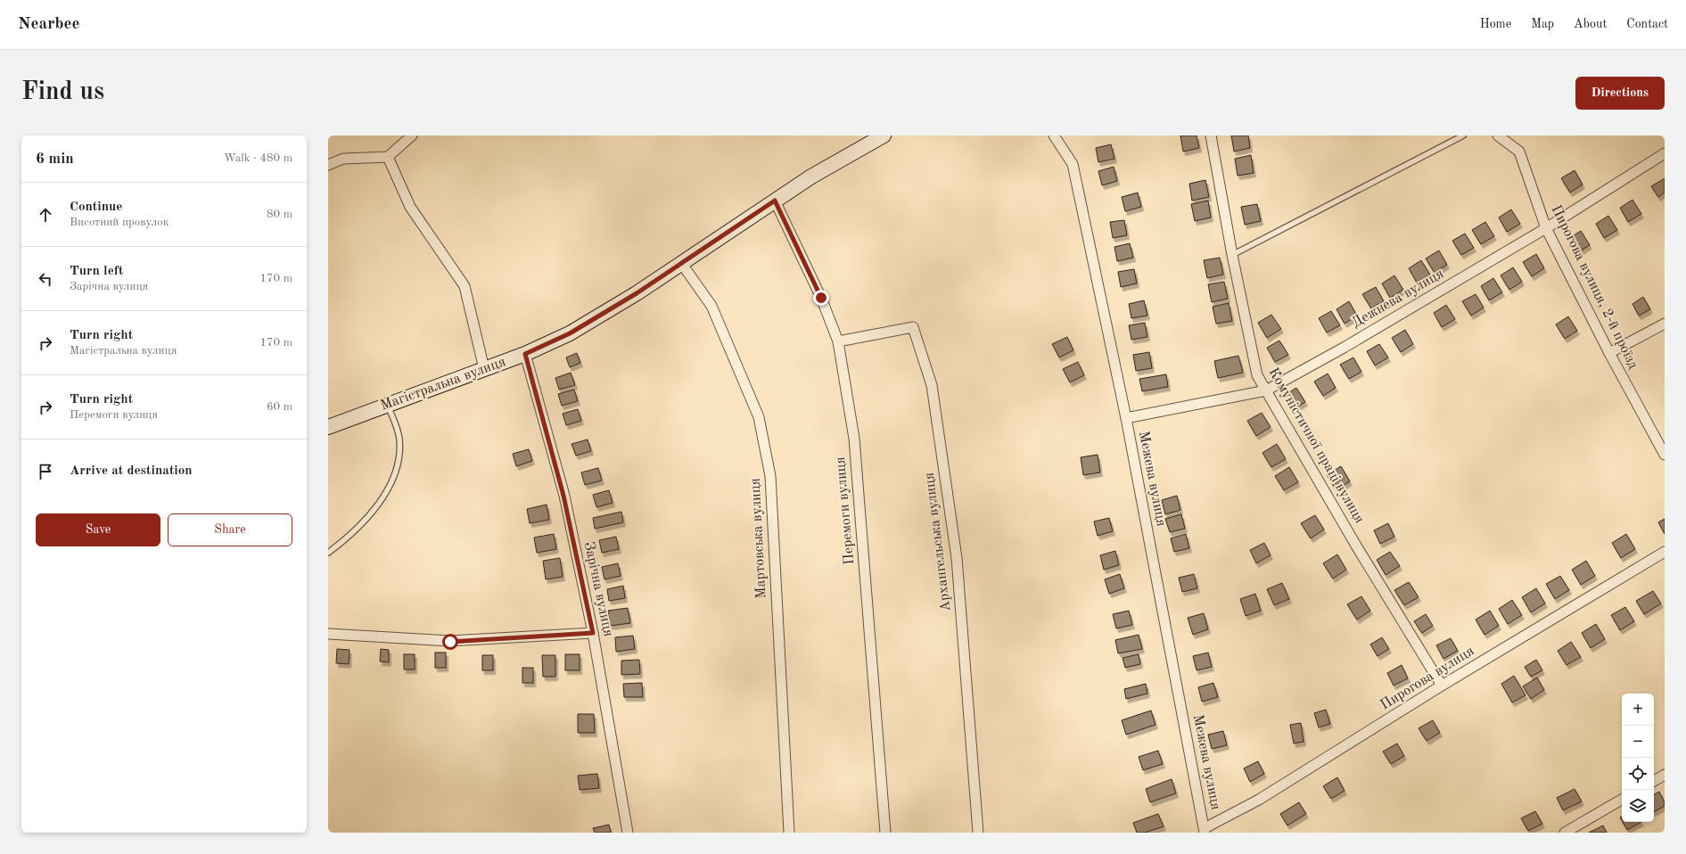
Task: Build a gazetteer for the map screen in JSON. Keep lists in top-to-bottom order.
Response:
{
  "streets": {
    "main road": ["Магістральна вулиця"],
    "street": [
      "Пирогова вулиця, 2-й проїзд",
      "Дежнева вулиця",
      "Комуністичної праці вулиця",
      "Межева вулиця",
      "Перемоги вулиця",
      "Мартовська вулиця",
      "Архангельська вулиця",
      "Зарічна вулиця",
      "Пирогова вулиця"
    ]
  },
  "crossings": [
    ["Пирогова вулиця, 2-й проїзд", "Дежнева вулиця"],
    ["Дежнева вулиця", "Комуністичної праці вулиця"],
    ["Дежнева вулиця", "Межева вулиця"],
    ["Магістральна вулиця", "Перемоги вулиця"],
    ["Магістральна вулиця", "Мартовська вулиця"],
    ["Магістральна вулиця", "Зарічна вулиця"],
    ["Комуністичної праці вулиця", "Пирогова вулиця"],
    ["Межева вулиця", "Пирогова вулиця"],
    ["Перемоги вулиця", "Архангельська вулиця"]
  ],
  "page": {
    "header": "Nearbee",
    "nav": [
      "Home",
      "Map",
      "About",
      "Contact"
    ],
    "buttons": [
      "Directions",
      ["Save", "Share"]
    ],
    "title": "Find us",
    "heading": ["6 min", "Walk · 480 m"],
    "list": [
      ["Continue", "Висотний провулок", "80 m"],
      ["Turn left", "Зарічна вулиця", "170 m"],
      ["Turn right", "Магістральна вулиця", "170 m"],
      ["Turn right", "Перемоги вулиця", "60 m"],
      "Arrive at destination"
    ],
    "map_buttons": ["+", "−"]
  }
}
